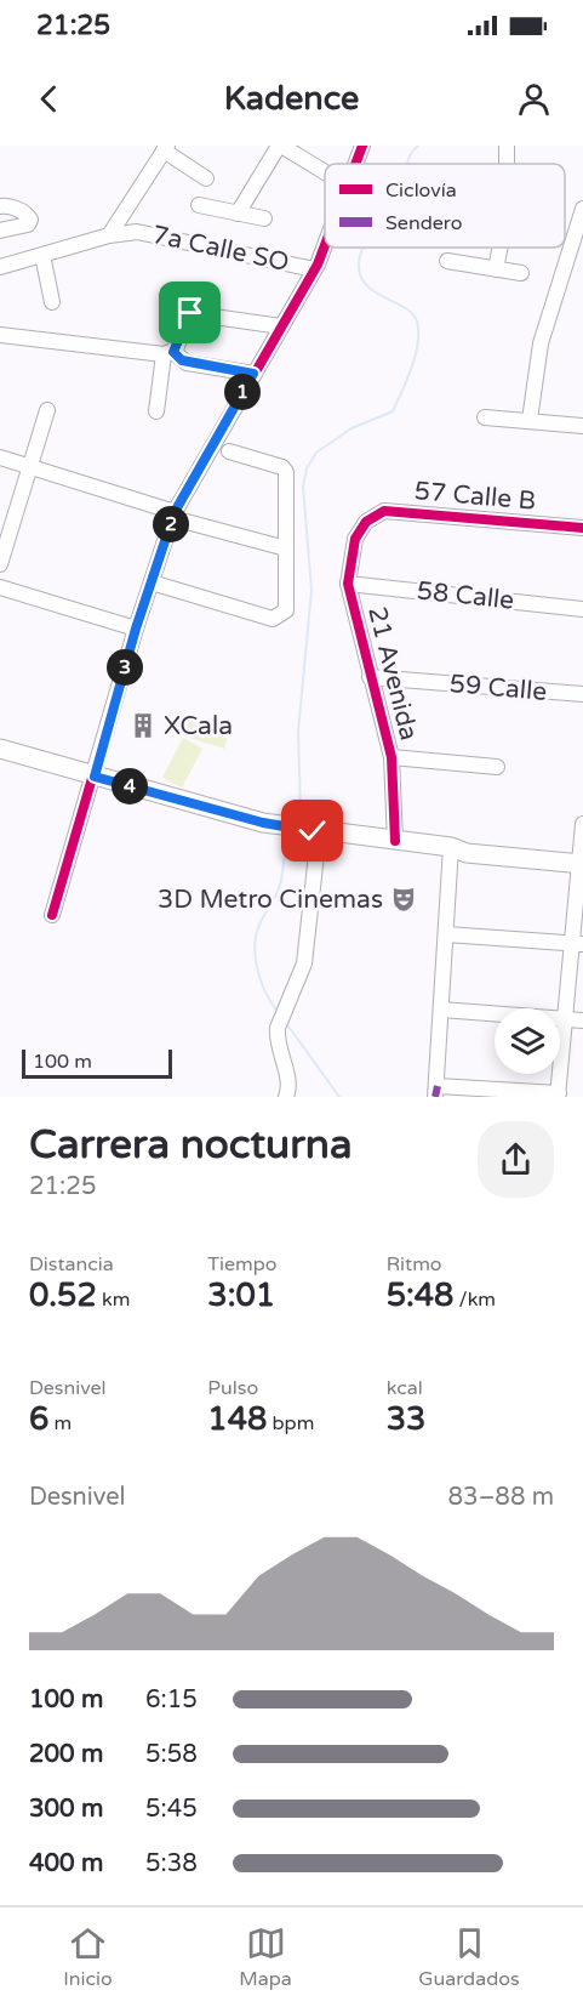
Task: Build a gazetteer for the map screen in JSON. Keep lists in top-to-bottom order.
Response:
{
  "streets": {
    "street": [
      "7a Calle SO",
      "57 Calle B",
      "58 Calle",
      "21 Avenida",
      "59 Calle"
    ]
  },
  "crossings": [
    ["57 Calle B", "21 Avenida"],
    ["58 Calle", "21 Avenida"],
    ["21 Avenida", "59 Calle"]
  ],
  "places": {
    "building": ["XCala"],
    "theatre": ["3D Metro Cinemas"]
  },
  "legend": ["Ciclovía", "Sendero"],
  "scale_bar": "100 m",
  "page": {
    "status": "21:25",
    "header": "Kadence",
    "pins": [
      "1",
      "2",
      "3",
      "4"
    ],
    "scale": "100 m",
    "heading": ["Carrera nocturna", "21:25"],
    "stats": [
      ["Distancia", "0.52 km"],
      ["Tiempo", "3:01"],
      ["Ritmo", "5:48 /km"],
      ["Desnivel", "6 m"],
      ["Pulso", "148 bpm"],
      ["kcal", "33"]
    ],
    "chart": ["Desnivel", "83–88 m"],
    "list": [
      {
        "name": "100 m",
        "note": "6:15"
      },
      {
        "name": "200 m",
        "note": "5:58"
      },
      {
        "name": "300 m",
        "note": "5:45"
      },
      {
        "name": "400 m",
        "note": "5:38"
      }
    ],
    "tabs": ["Inicio", "Mapa", "Guardados"]
  }
}
